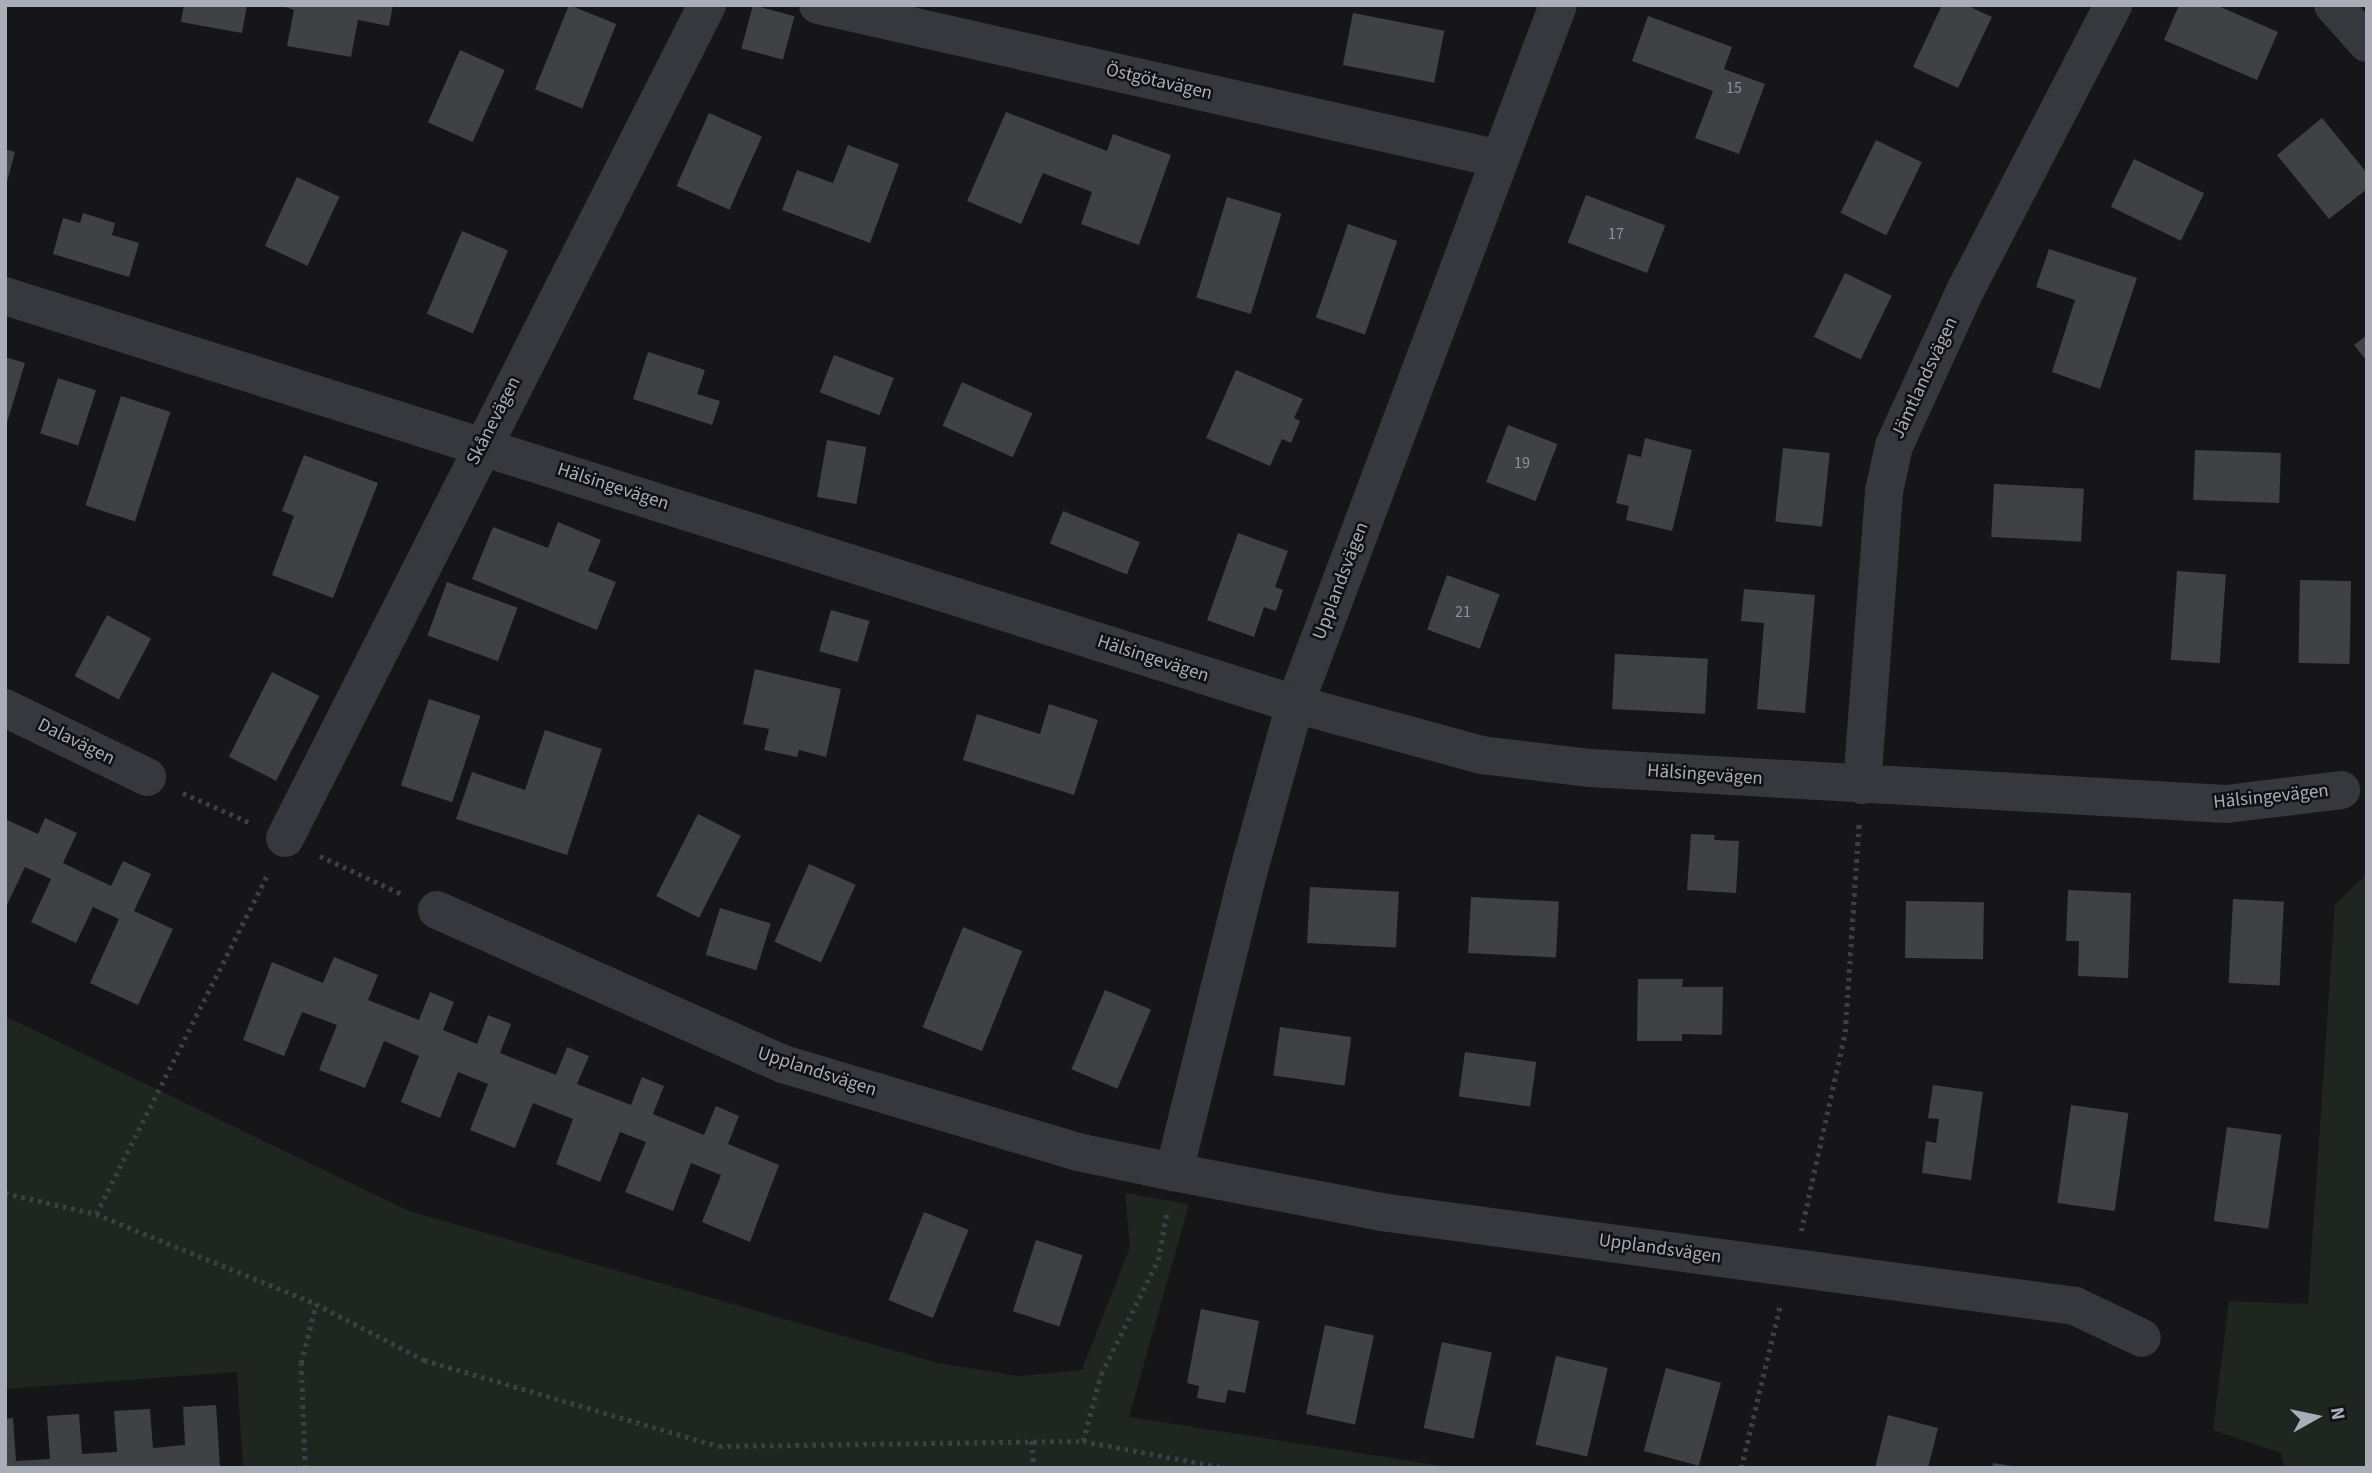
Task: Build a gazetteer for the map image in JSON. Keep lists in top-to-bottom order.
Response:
{
  "streets": {
    "street": [
      "Östgötavägen",
      "Jämtlandsvägen",
      "Skånevägen",
      "Hälsingevägen",
      "Upplandsvägen",
      "Dalavägen"
    ]
  },
  "crossings": [
    ["Östgötavägen", "Upplandsvägen"],
    ["Jämtlandsvägen", "Hälsingevägen"],
    ["Skånevägen", "Hälsingevägen"],
    ["Hälsingevägen", "Upplandsvägen"]
  ],
  "house_numbers": [
    "15",
    "17",
    "19",
    "21"
  ],
  "north": "right"
}
